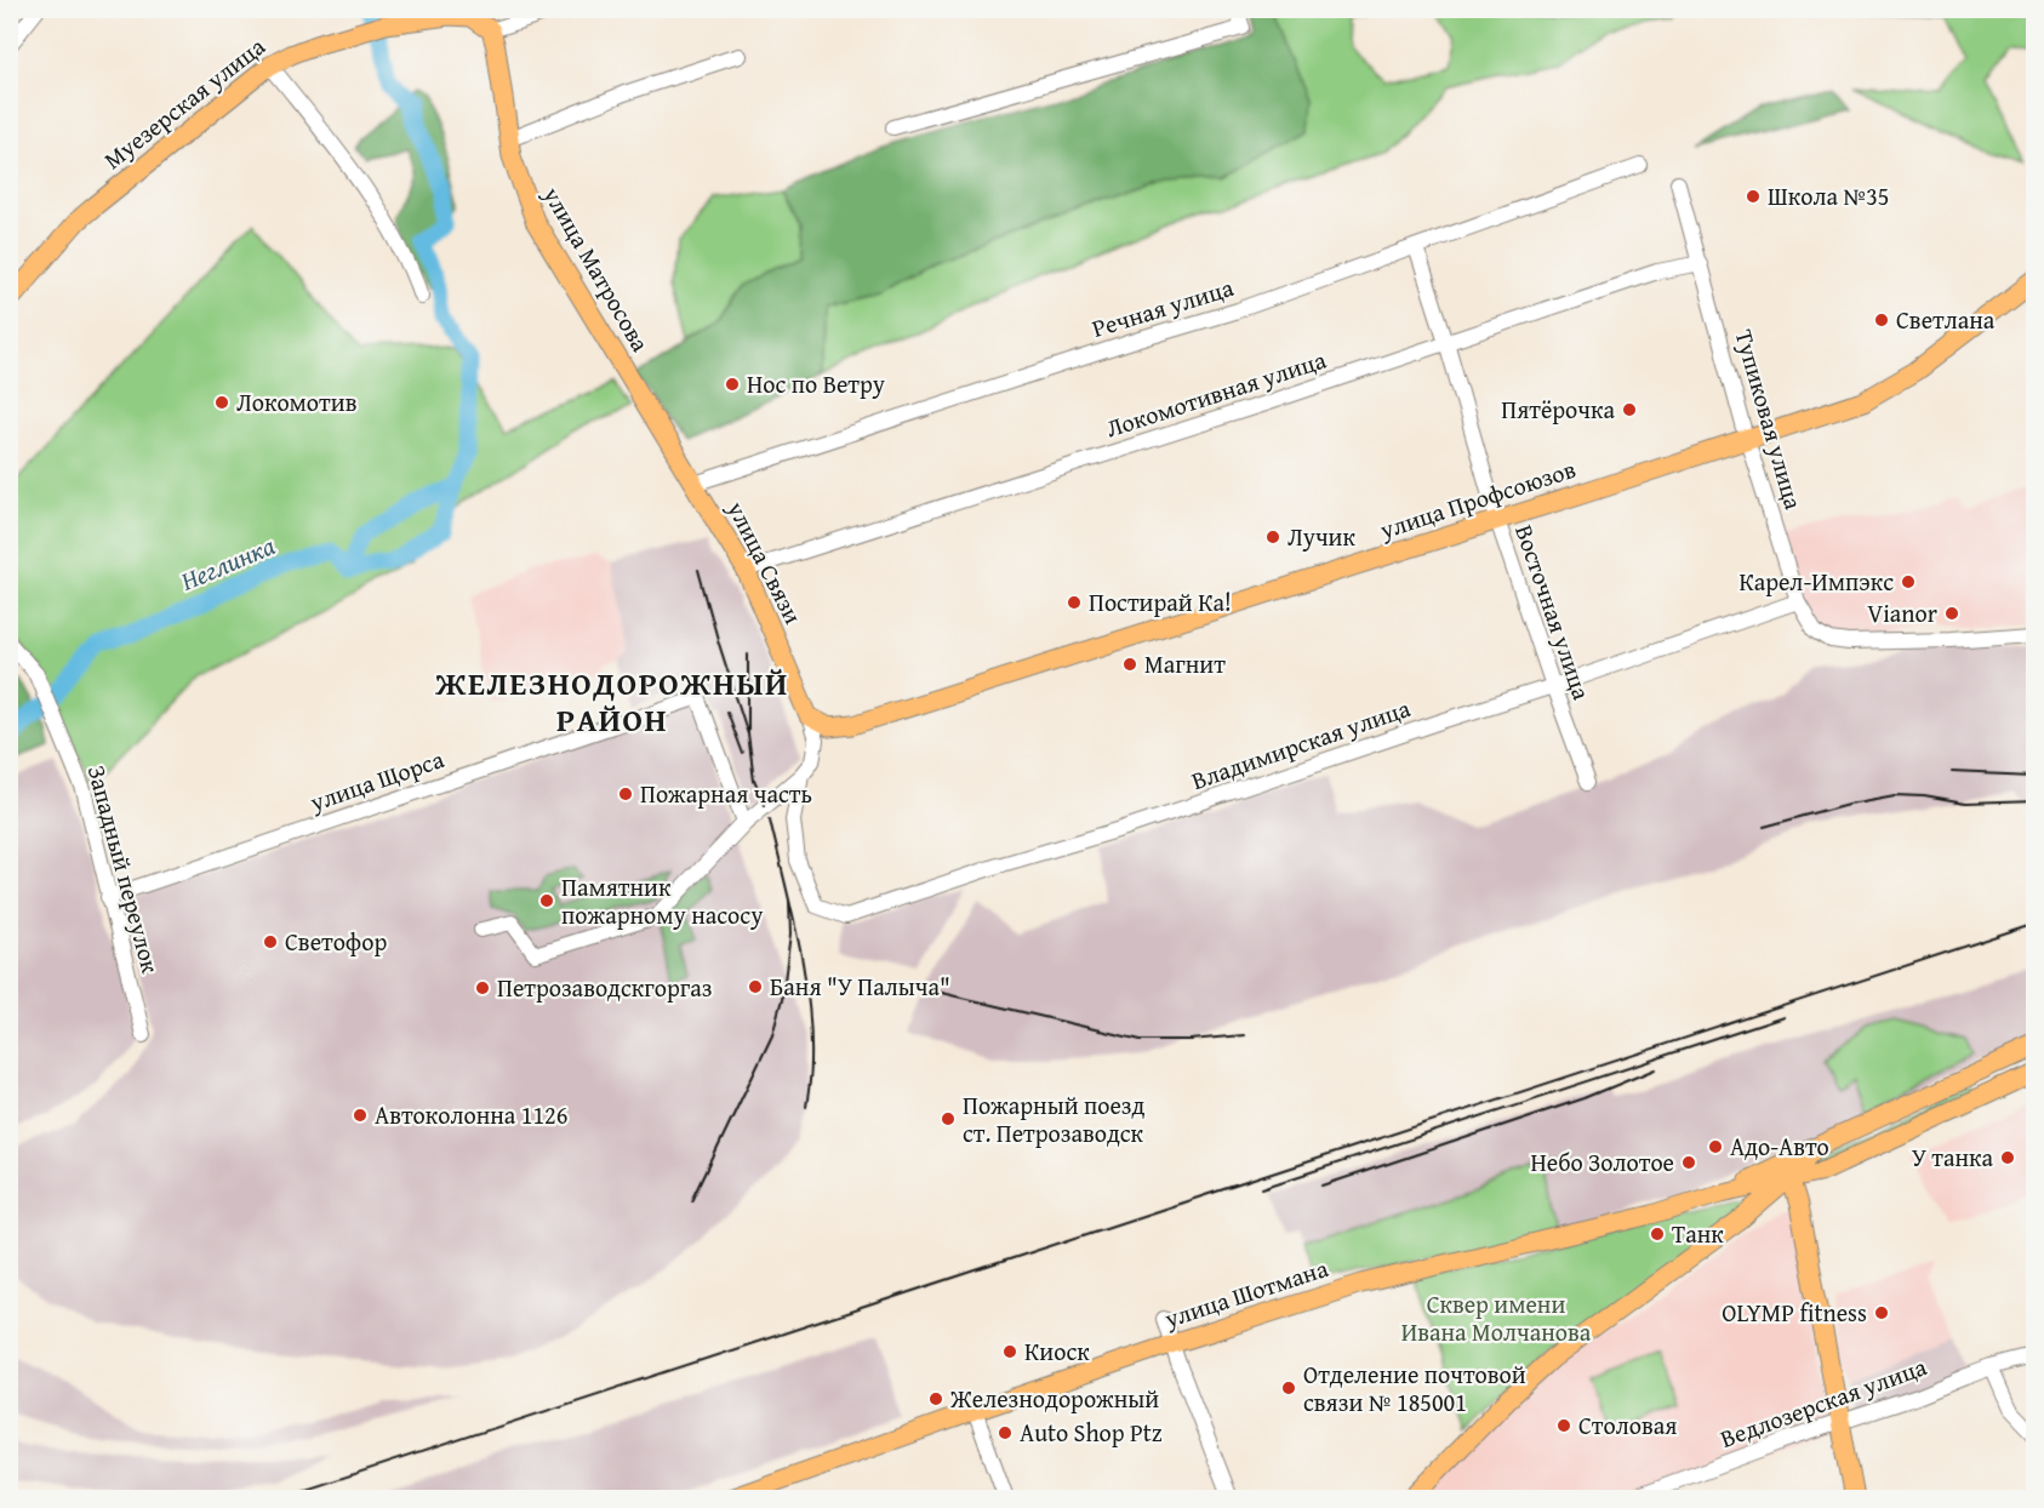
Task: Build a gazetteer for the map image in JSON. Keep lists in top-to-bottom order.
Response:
{
  "streets": {
    "main road": [
      "Муезерская улица",
      "улица Матросова",
      "улица Профсоюзов",
      "улица Связи",
      "улица Шотмана"
    ],
    "street": [
      "Речная улица",
      "Локомотивная улица",
      "Тупиковая улица",
      "Восточная улица",
      "Владимирская улица",
      "улица Щорса",
      "Западный переулок",
      "Ведлозерская улица"
    ]
  },
  "crossings": [
    ["Муезерская улица", "улица Матросова"],
    ["улица Матросова", "улица Связи"],
    ["Речная улица", "улица Связи"],
    ["Речная улица", "Восточная улица"],
    ["Локомотивная улица", "Тупиковая улица"],
    ["Локомотивная улица", "улица Связи"],
    ["Локомотивная улица", "Восточная улица"],
    ["Тупиковая улица", "улица Профсоюзов"],
    ["Тупиковая улица", "Владимирская улица"],
    ["улица Профсоюзов", "улица Связи"],
    ["улица Профсоюзов", "Восточная улица"],
    ["Восточная улица", "Владимирская улица"],
    ["улица Щорса", "Западный переулок"]
  ],
  "districts": ["ЖЕЛЕЗНОДОРОЖНЫЙ РАЙОН"],
  "water": ["Неглинка"],
  "parks": ["Сквер имени Ивана Молчанова"],
  "places": [
    "Школа №35",
    "Светлана",
    "Нос по Ветру",
    "Локомотив",
    "Пятёрочка",
    "Лучик",
    "Карел-Импэкс",
    "Постирай Ка!",
    "Vianor",
    "Магнит",
    "Пожарная часть",
    "Памятник пожарному насосу",
    "Светофор",
    "Баня \"У Палыча\"",
    "Петрозаводскгоргаз",
    "Автоколонна 1126",
    "Пожарный поезд ст. Петрозаводск",
    "Адо-Авто",
    "У танка",
    "Небо Золотое",
    "Танк",
    "OLYMP fitness",
    "Киоск",
    "Отделение почтовой связи № 185001",
    "Железнодорожный",
    "Столовая",
    "Auto Shop Ptz"
  ]
}
